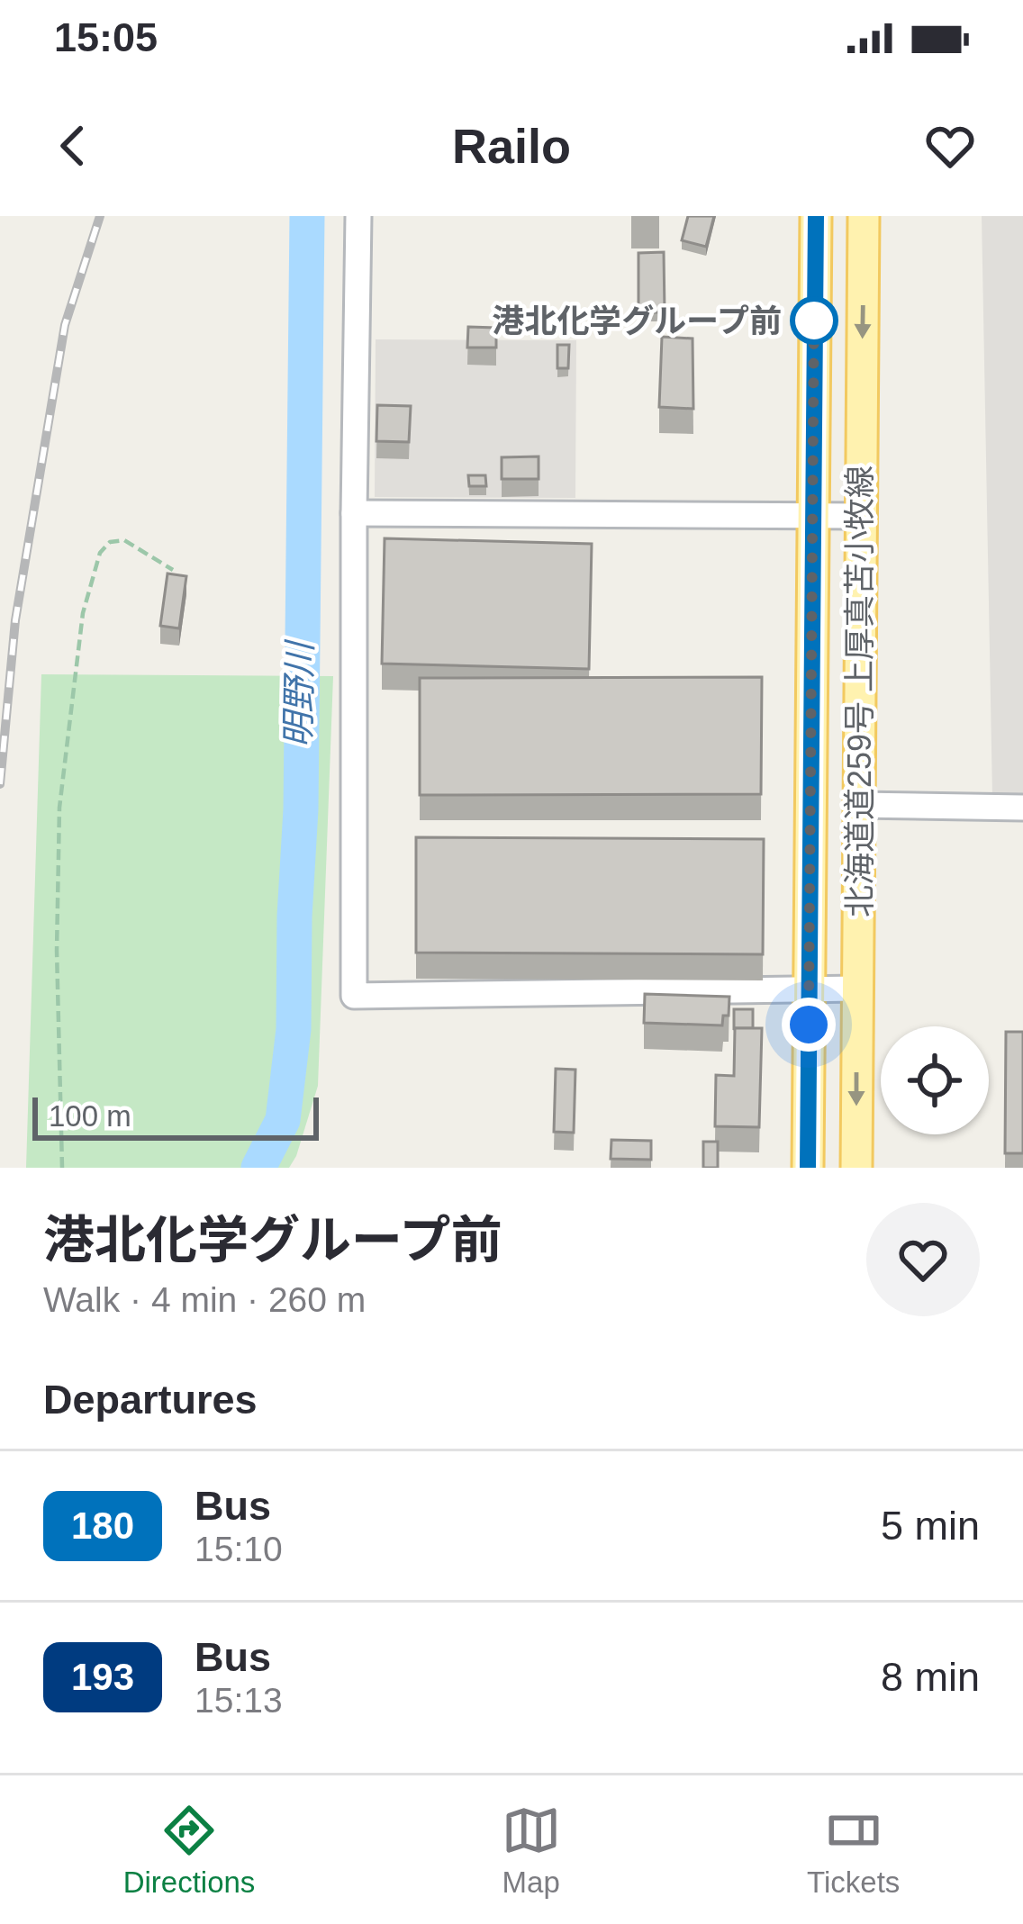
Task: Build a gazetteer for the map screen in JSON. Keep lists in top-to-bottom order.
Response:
{
  "streets": {
    "main road": ["北海道道259号 上厚真苫小牧線"]
  },
  "water": ["明野川"],
  "places": ["港北化学グループ前"],
  "lines": ["bus line 180"],
  "scale_bar": "100 m",
  "page": {
    "status": "15:05",
    "header": "Railo",
    "scale": "100 m",
    "heading": [
      ["港北化学グループ前", "Walk · 4 min · 260 m"],
      "Departures"
    ],
    "list": [
      {
        "mark": "180",
        "name": "Bus",
        "note": "15:10",
        "value": "5 min"
      },
      {
        "mark": "193",
        "name": "Bus",
        "note": "15:13",
        "value": "8 min"
      }
    ],
    "tabs": ["Directions", "Map", "Tickets"]
  }
}
